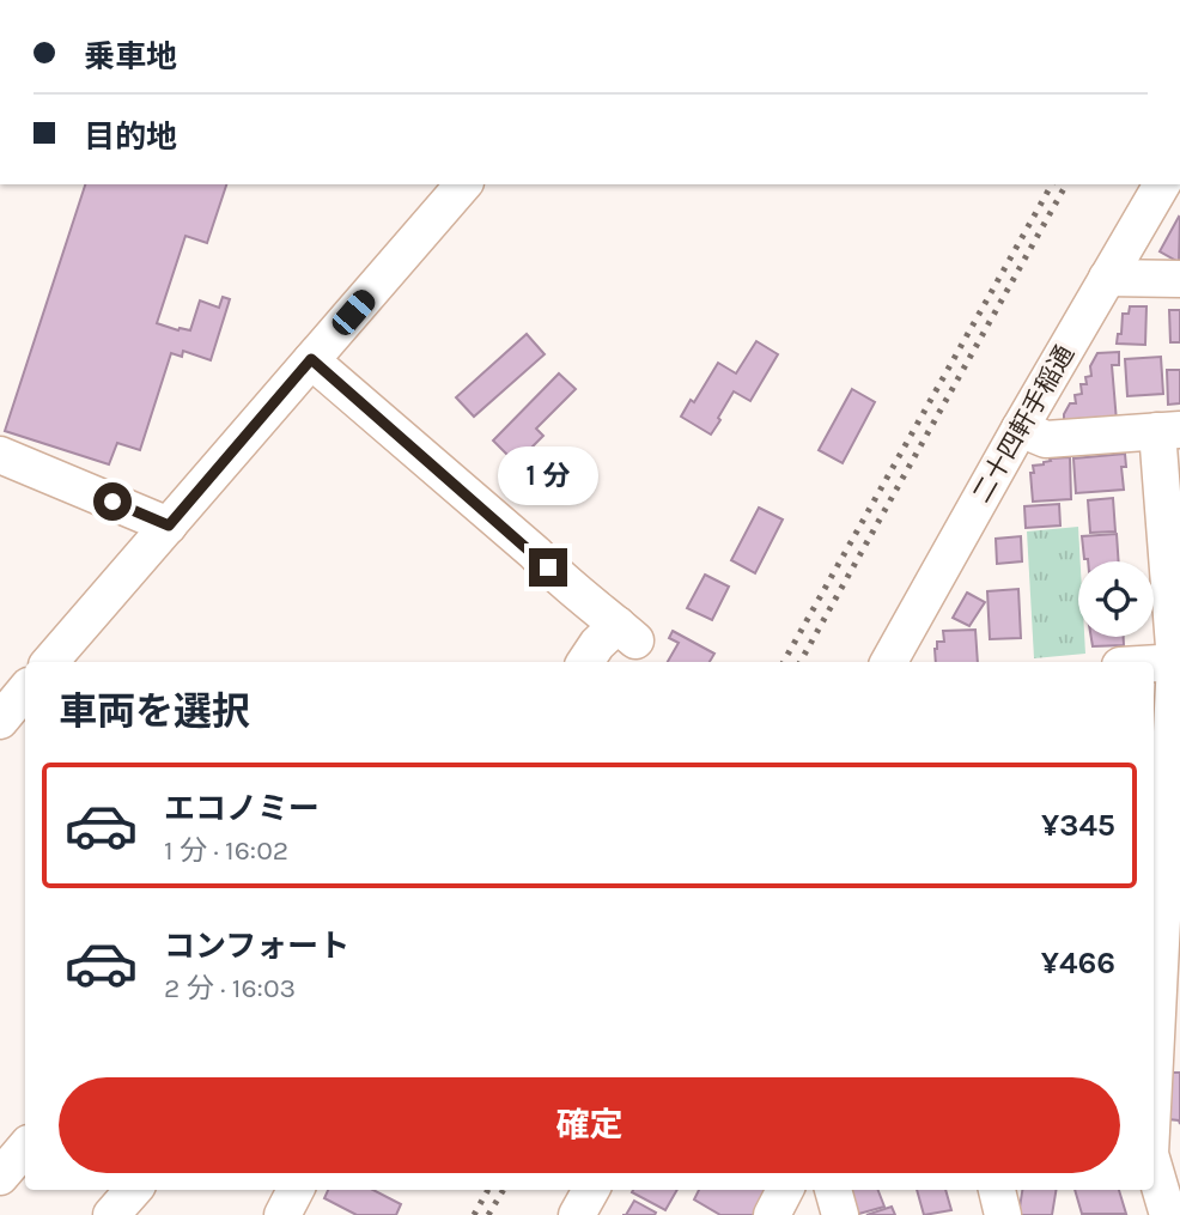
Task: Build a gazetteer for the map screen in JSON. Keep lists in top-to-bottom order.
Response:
{
  "streets": {
    "street": ["二十四軒手稲通"]
  },
  "page": {
    "banner": ["乗車地", "目的地"],
    "bubble": "1 分",
    "heading": "車両を選択",
    "list": [
      {
        "name": "エコノミー",
        "note": "1 分 · 16:02",
        "value": "¥345"
      },
      {
        "name": "コンフォート",
        "note": "2 分 · 16:03",
        "value": "¥466"
      }
    ],
    "buttons": "確定"
  }
}
